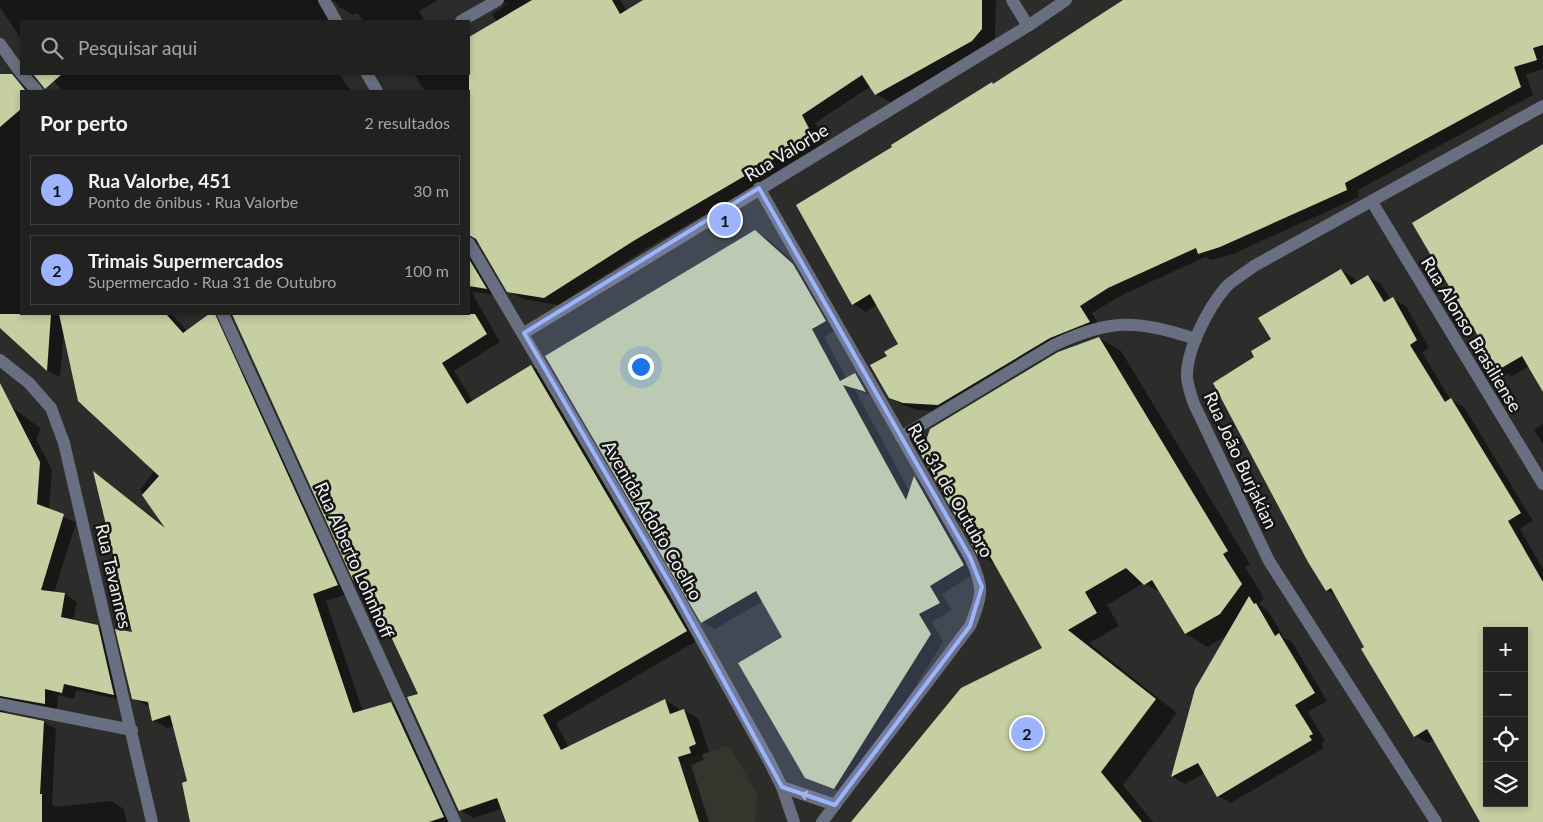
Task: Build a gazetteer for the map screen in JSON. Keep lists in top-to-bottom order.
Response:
{
  "streets": {
    "street": [
      "Rua Valorbe",
      "Rua Alonso Brasiliense",
      "Rua João Burjakian",
      "Rua 31 de Outubro",
      "Avenida Adolfo Coelho",
      "Rua Alberto Lohnhoff",
      "Rua Tavannes"
    ]
  },
  "crossings": [
    ["Rua Valorbe", "Rua 31 de Outubro"],
    ["Rua Valorbe", "Avenida Adolfo Coelho"],
    ["Rua Alonso Brasiliense", "Rua João Burjakian"]
  ],
  "page": {
    "search": "Pesquisar aqui",
    "heading": ["Por perto", "2 resultados"],
    "list": [
      {
        "mark": "1",
        "name": "Rua Valorbe, 451",
        "note": "Ponto de ônibus · Rua Valorbe",
        "value": "30 m"
      },
      {
        "mark": "2",
        "name": "Trimais Supermercados",
        "note": "Supermercado · Rua 31 de Outubro",
        "value": "100 m"
      }
    ],
    "pins": ["1", "2"],
    "map_buttons": ["+", "−"]
  }
}
